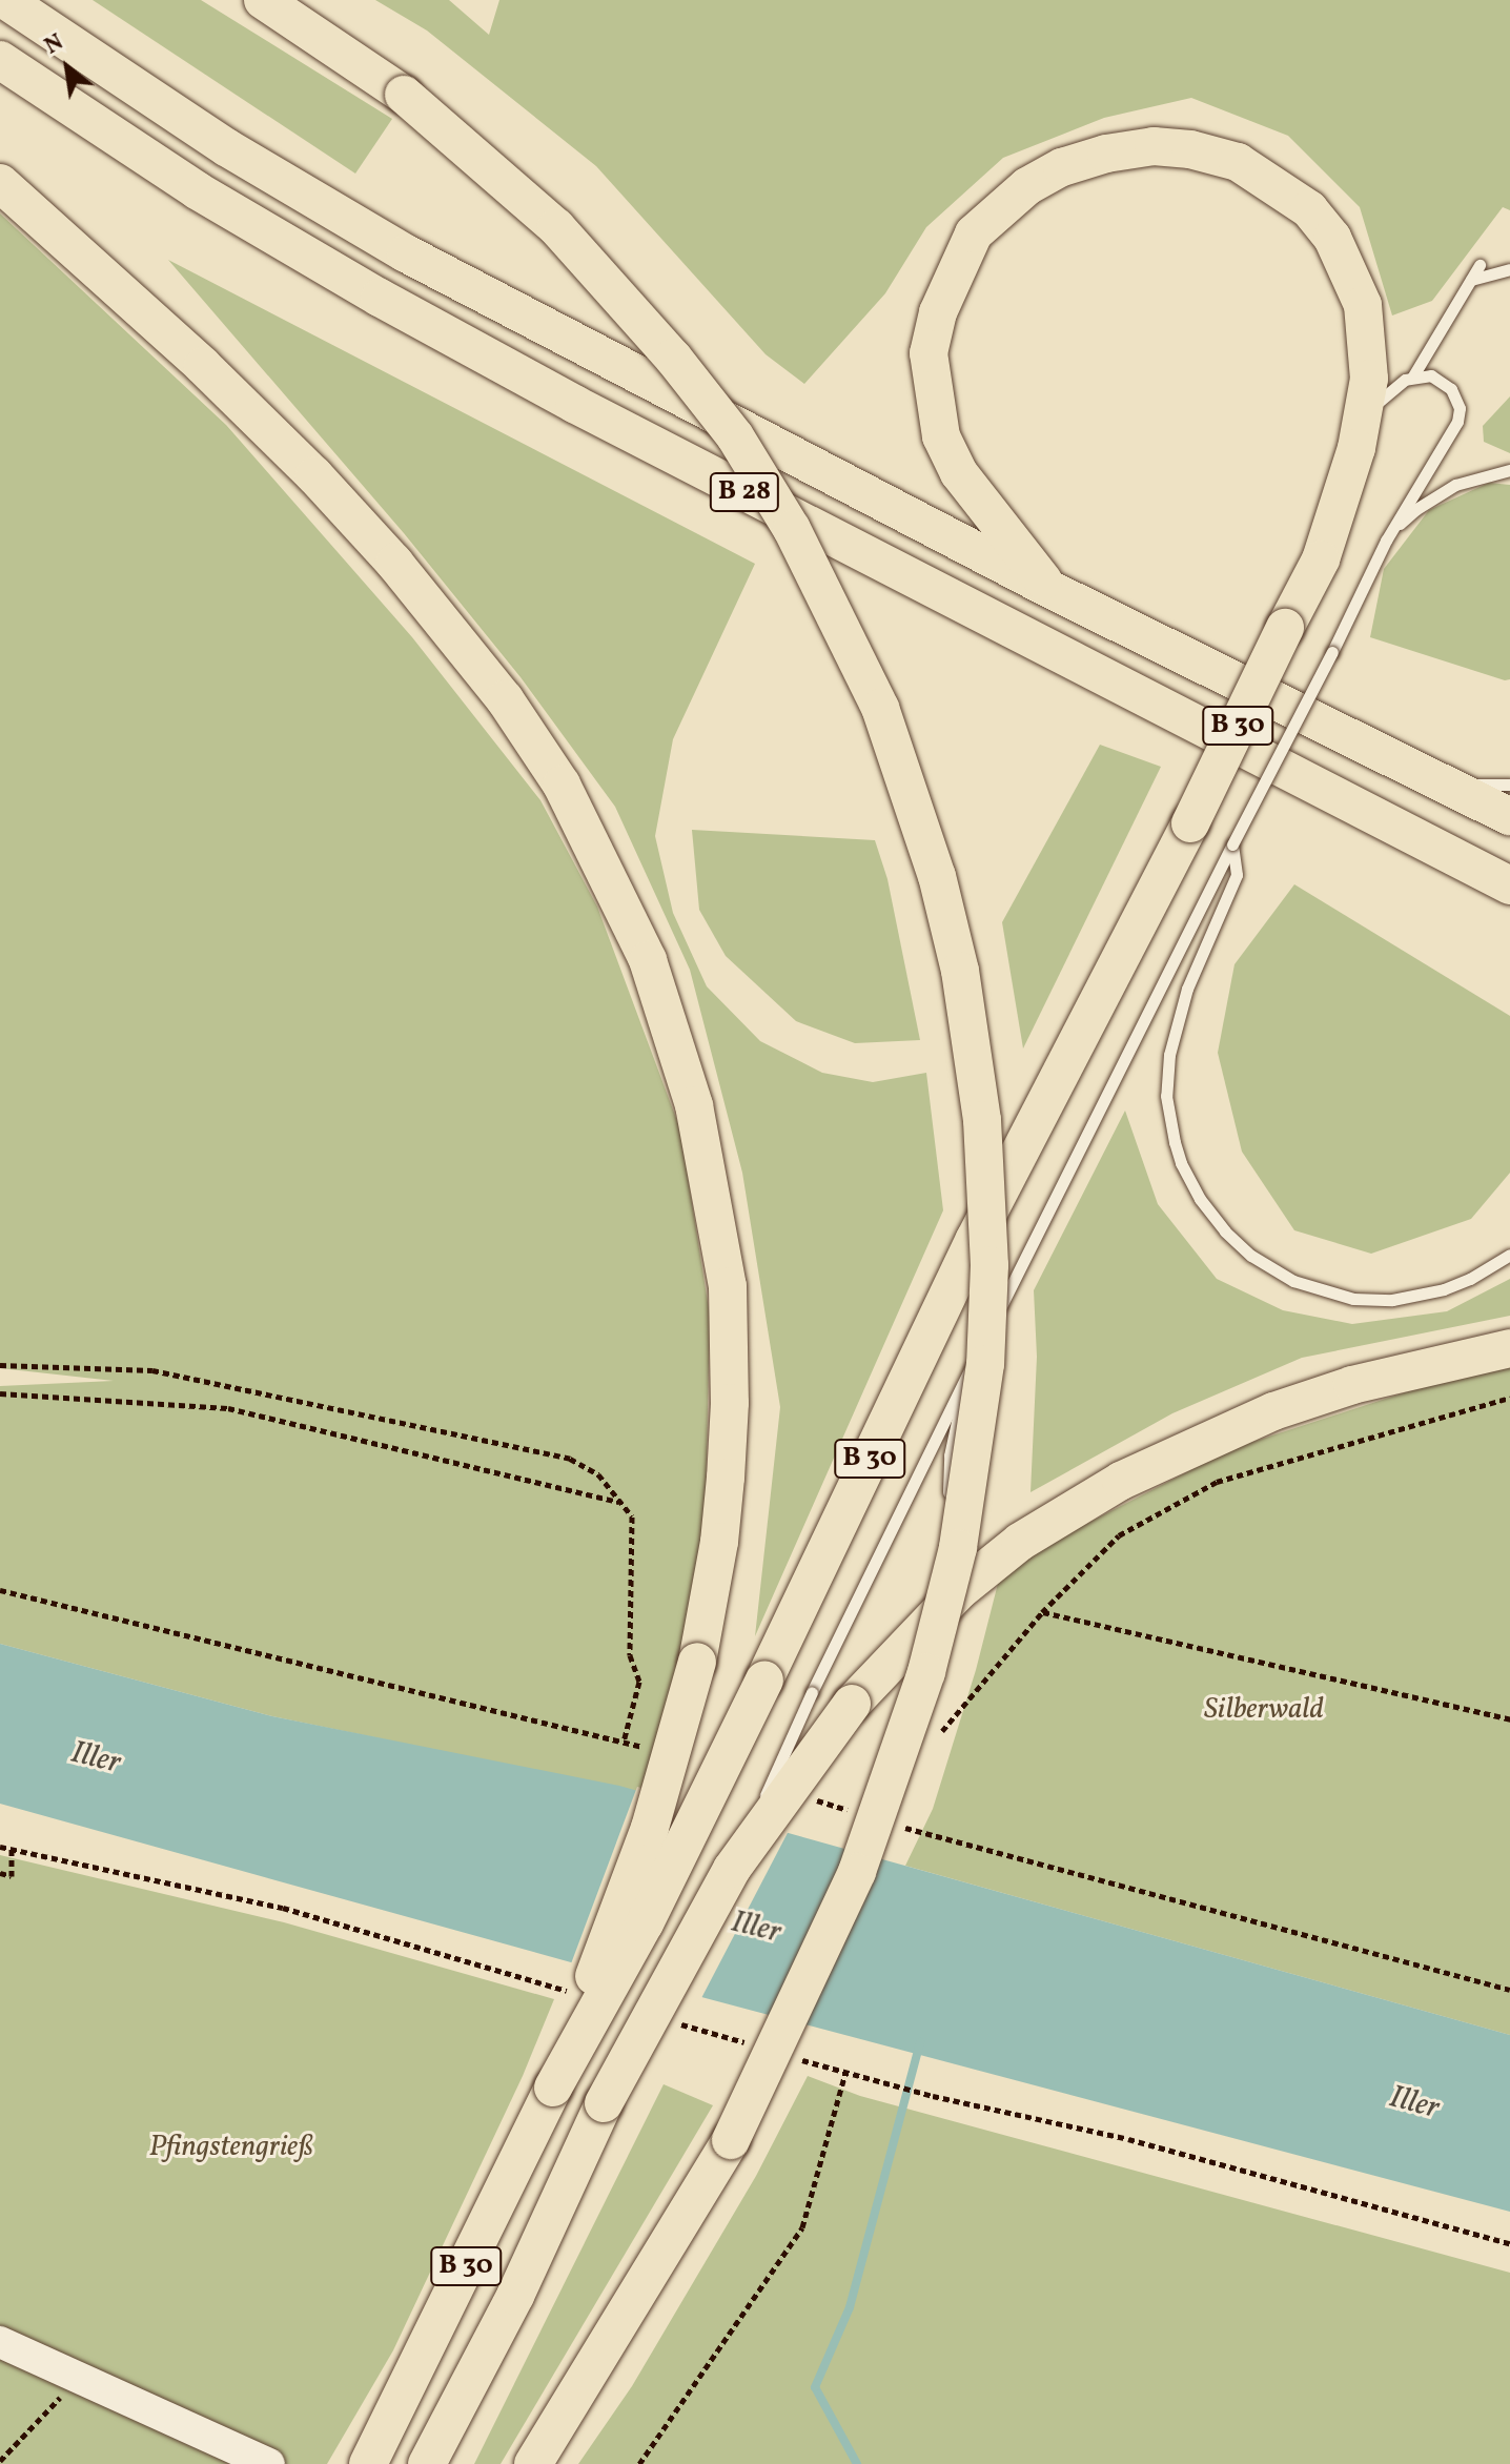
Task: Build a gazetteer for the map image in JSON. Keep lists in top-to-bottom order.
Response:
{
  "streets": {
    "highway": ["B 28", "B 30"]
  },
  "water": ["Iller"],
  "parks": ["Silberwald", "Pfingstengrieß"],
  "north": "top left"
}
